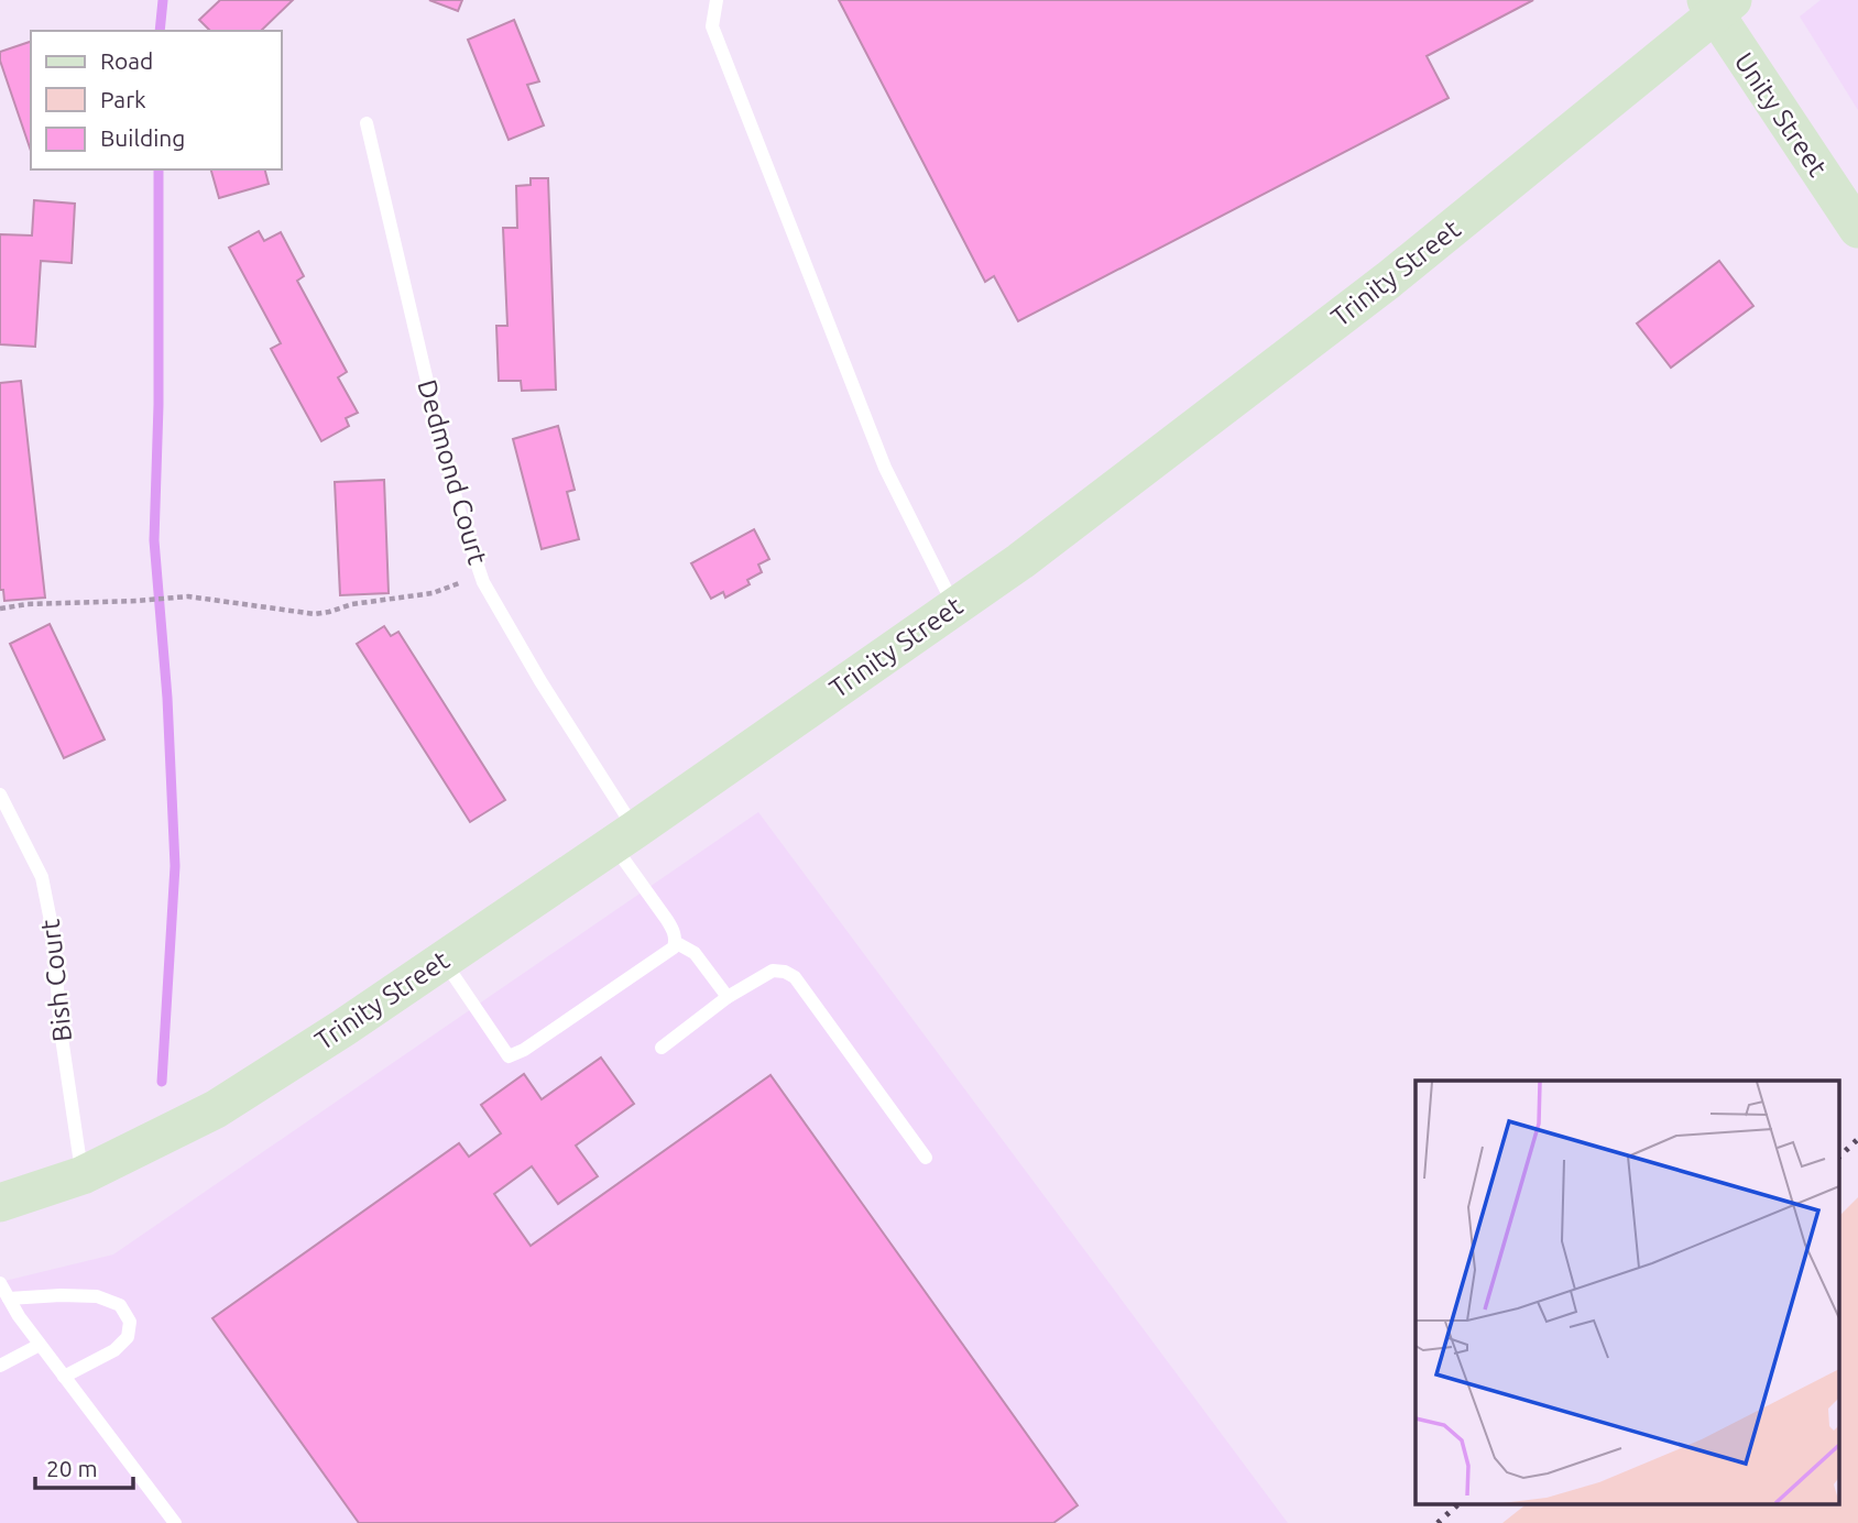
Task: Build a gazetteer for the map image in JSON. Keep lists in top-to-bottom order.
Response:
{
  "streets": {
    "street": ["Unity Street", "Trinity Street"],
    "lane": ["Dedmond Court", "Bish Court"]
  },
  "crossings": [
    ["Unity Street", "Trinity Street"],
    ["Trinity Street", "Dedmond Court"],
    ["Trinity Street", "Bish Court"]
  ],
  "legend": ["Road", "Park", "Building"],
  "scale_bar": "20 m"
}
